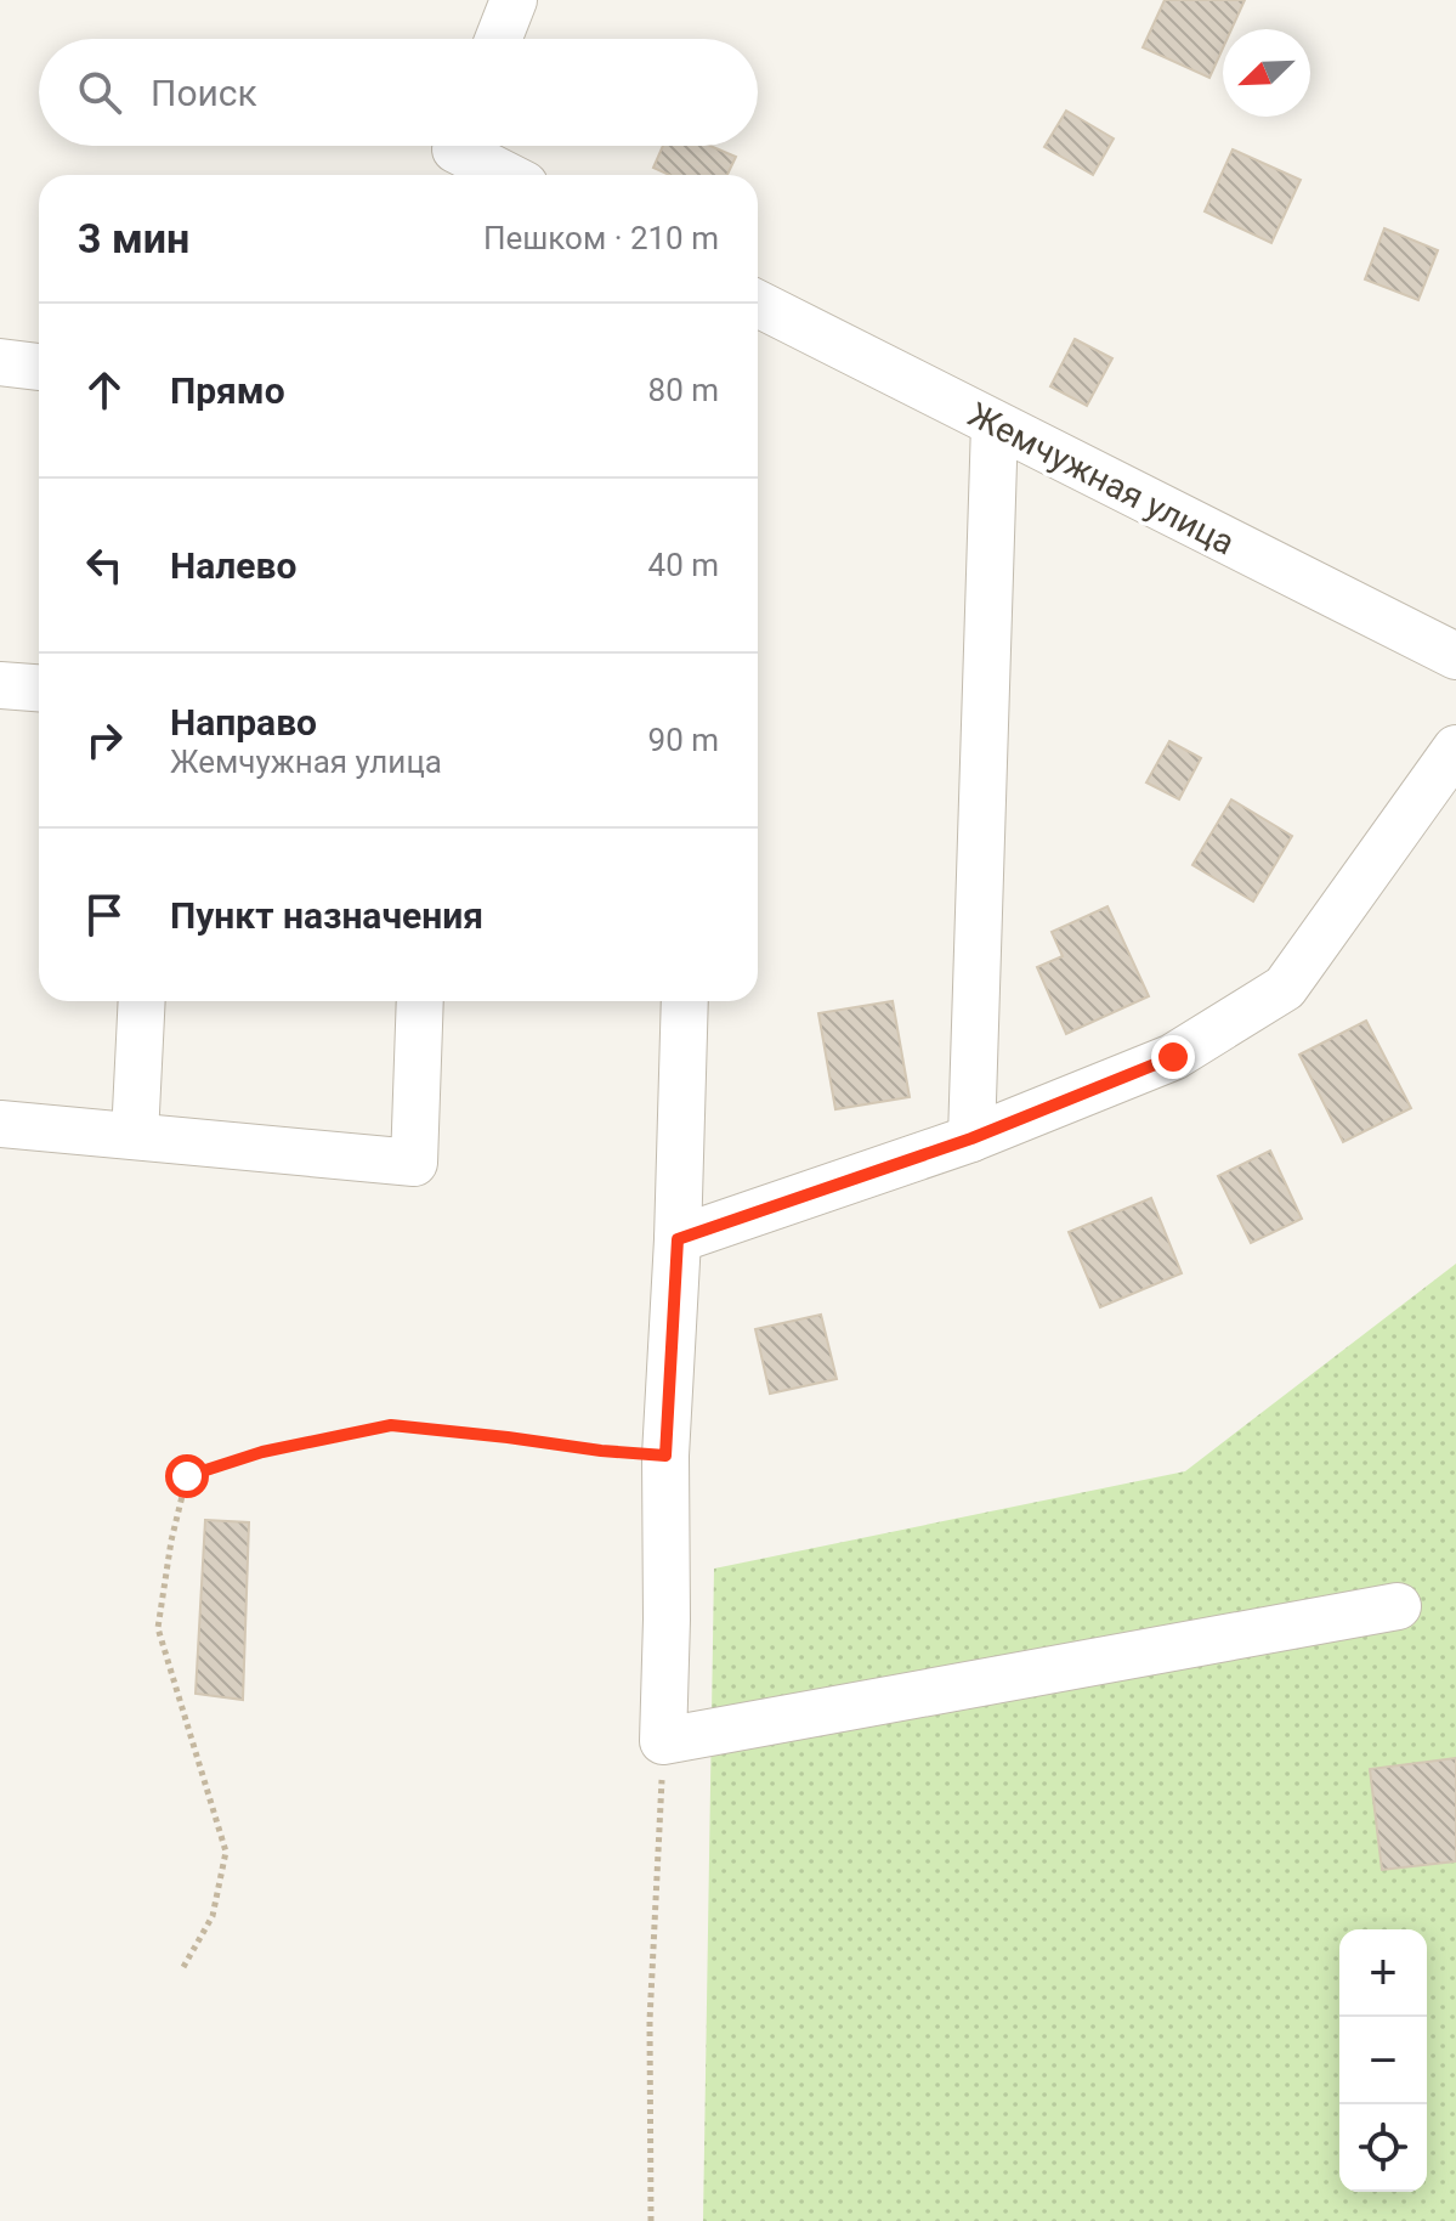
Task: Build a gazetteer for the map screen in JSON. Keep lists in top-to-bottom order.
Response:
{
  "streets": {
    "street": ["Жемчужная улица"]
  },
  "north": "bottom left",
  "page": {
    "search": "Поиск",
    "heading": ["3 мин", "Пешком · 210 m"],
    "list": [
      ["Прямо", "80 m"],
      ["Налево", "40 m"],
      ["Направо", "Жемчужная улица", "90 m"],
      "Пункт назначения"
    ],
    "map_buttons": ["+", "−"]
  }
}
